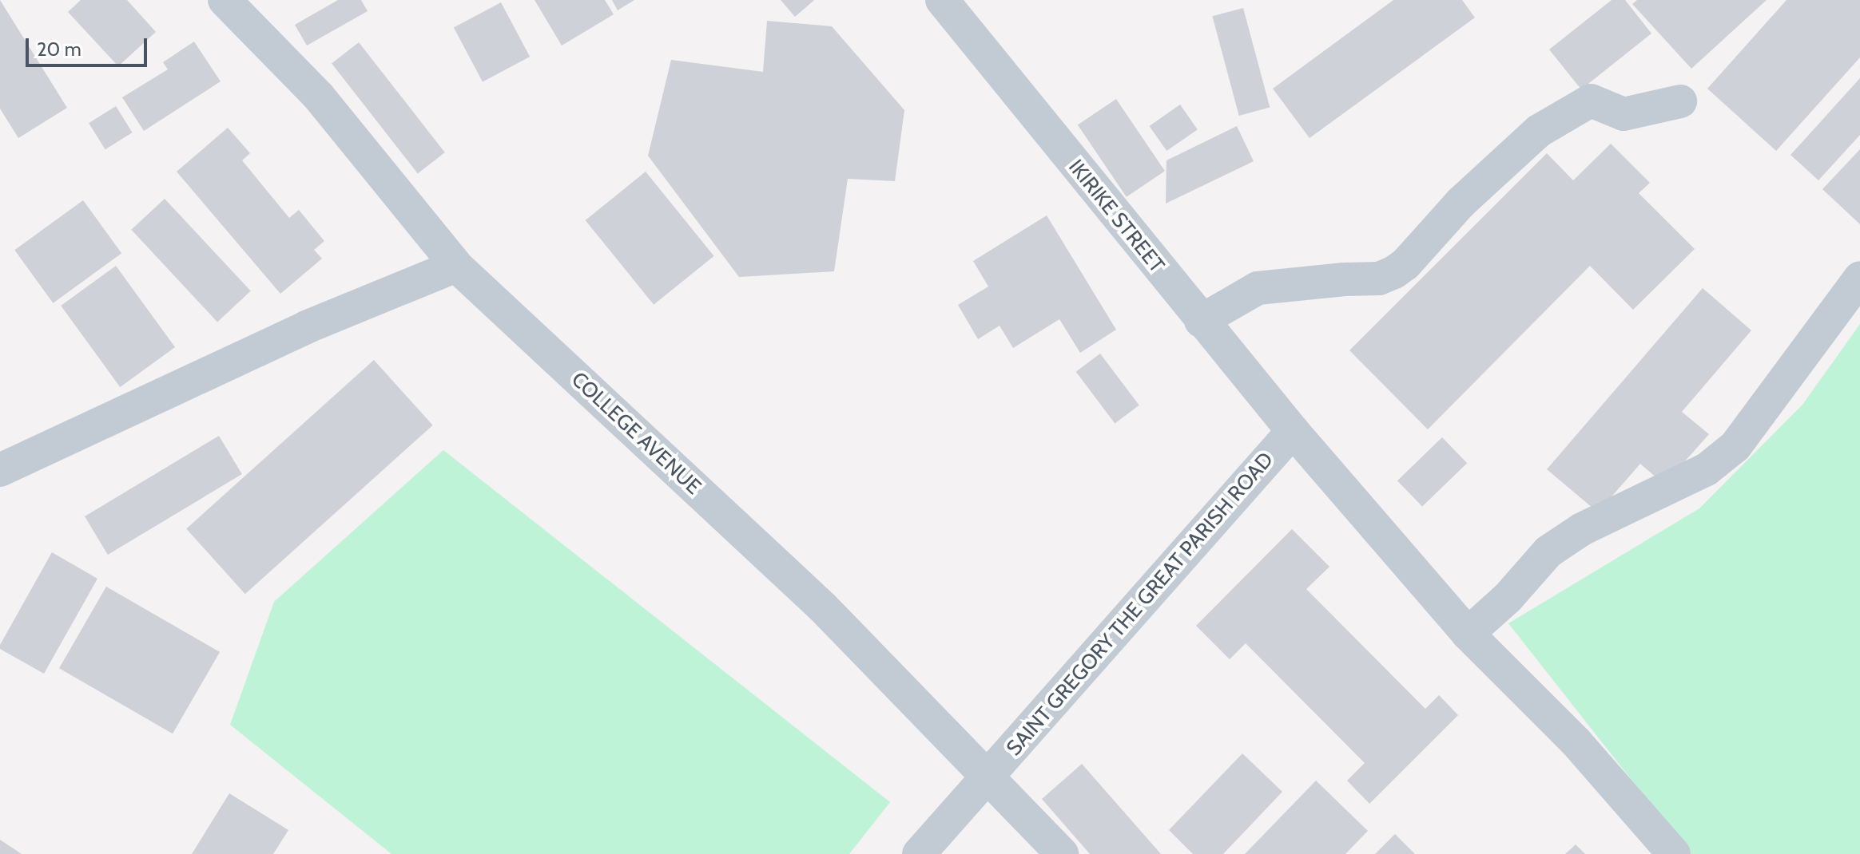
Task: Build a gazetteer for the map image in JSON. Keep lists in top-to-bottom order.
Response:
{
  "streets": {
    "street": ["IKIRIKE STREET", "COLLEGE AVENUE", "SAINT GREGORY THE GREAT PARISH ROAD"]
  },
  "crossings": [
    ["IKIRIKE STREET", "SAINT GREGORY THE GREAT PARISH ROAD"],
    ["COLLEGE AVENUE", "SAINT GREGORY THE GREAT PARISH ROAD"]
  ],
  "scale_bar": "20 m"
}
